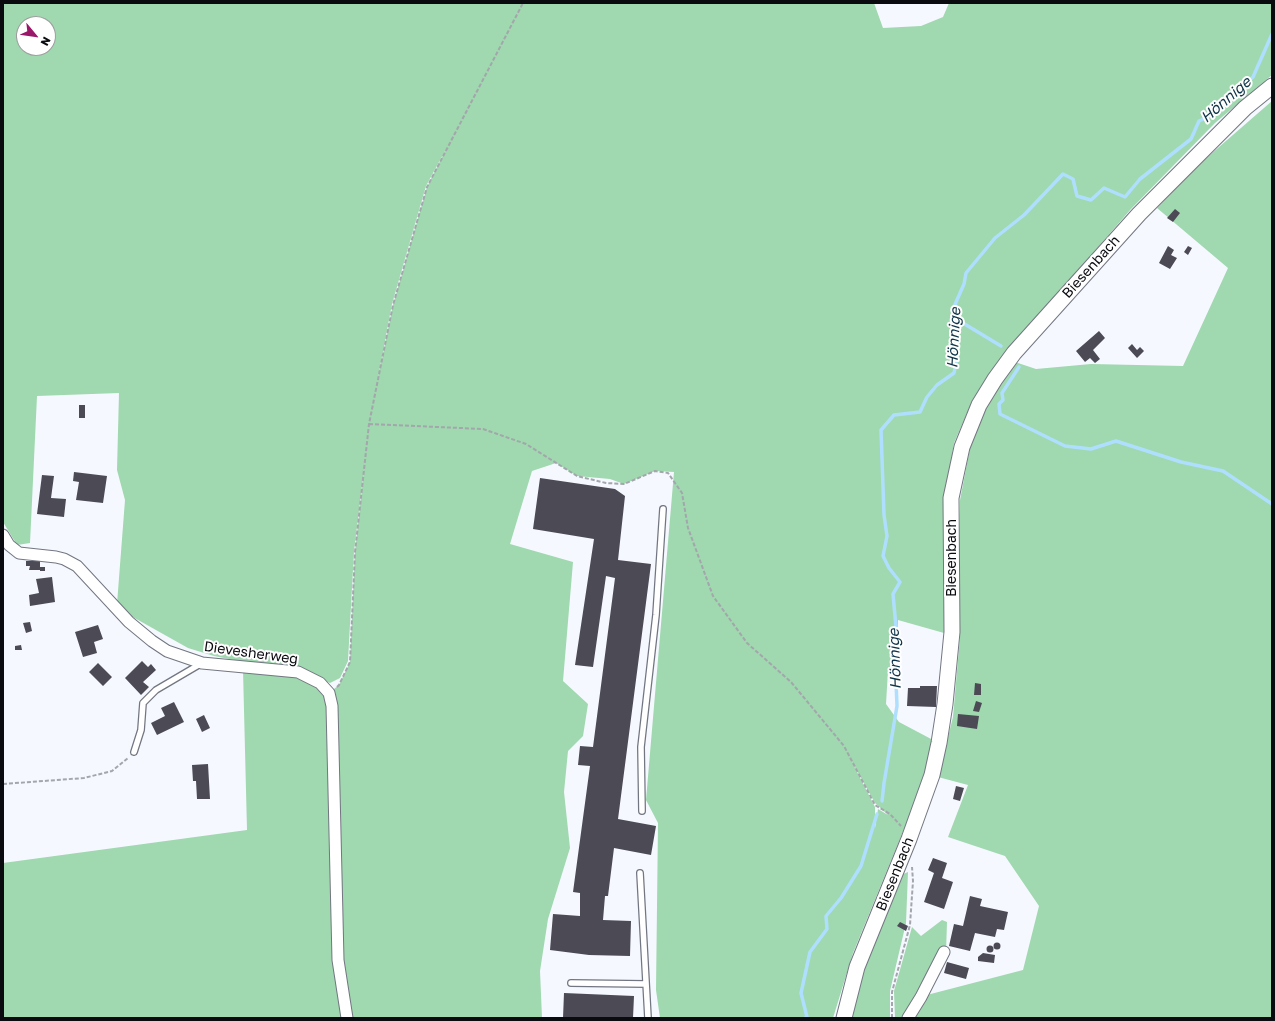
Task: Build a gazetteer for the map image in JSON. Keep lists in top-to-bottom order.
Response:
{
  "streets": {
    "main road": ["Biesenbach"],
    "street": ["Dievesherweg"]
  },
  "water": ["Hönnige"],
  "north": "bottom right"
}
